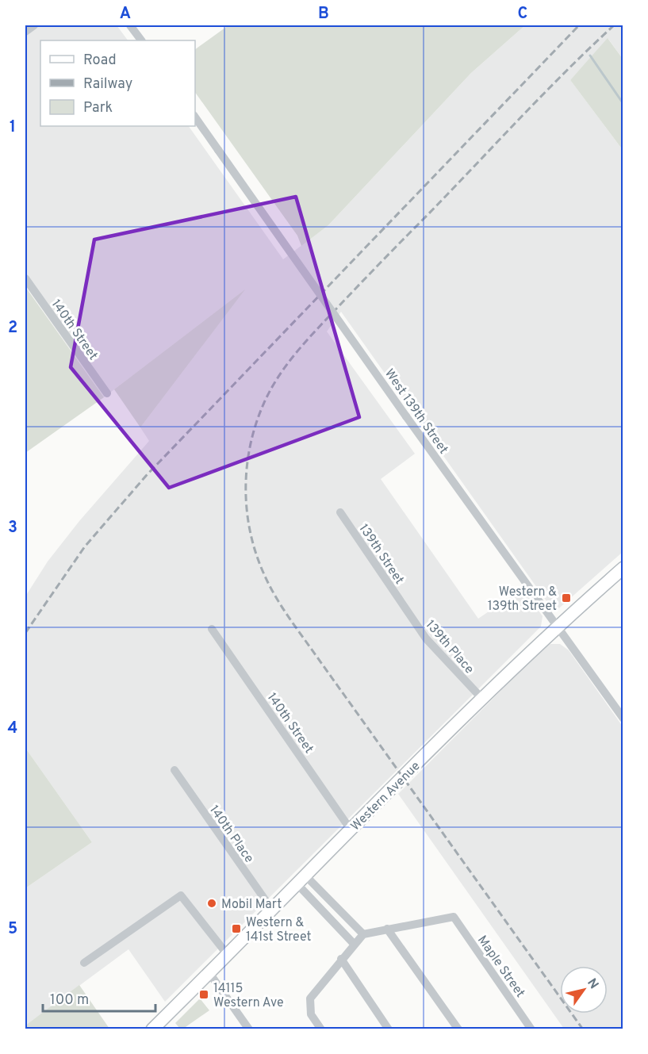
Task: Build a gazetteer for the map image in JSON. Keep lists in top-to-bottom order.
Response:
{
  "streets": {
    "main road": ["Western Avenue"],
    "street": [
      "140th Street",
      "West 139th Street",
      "139th Street",
      "139th Place",
      "140th Place",
      "Maple Street"
    ]
  },
  "crossings": [
    ["140th Street", "Western Avenue"],
    ["West 139th Street", "Western Avenue"],
    ["139th Street", "139th Place"],
    ["139th Place", "Western Avenue"],
    ["Western Avenue", "140th Place"]
  ],
  "places": {
    "transit": ["Western & 139th Street", "Western & 141st Street", "14115 Western Ave"],
    "other": ["Mobil Mart"]
  },
  "legend": ["Road", "Railway", "Park"],
  "scale_bar": "100 m",
  "north": "top right",
  "grid": {
    "columns": ["A", "B", "C"],
    "rows": [
      "1",
      "2",
      "3",
      "4",
      "5"
    ]
  }
}
